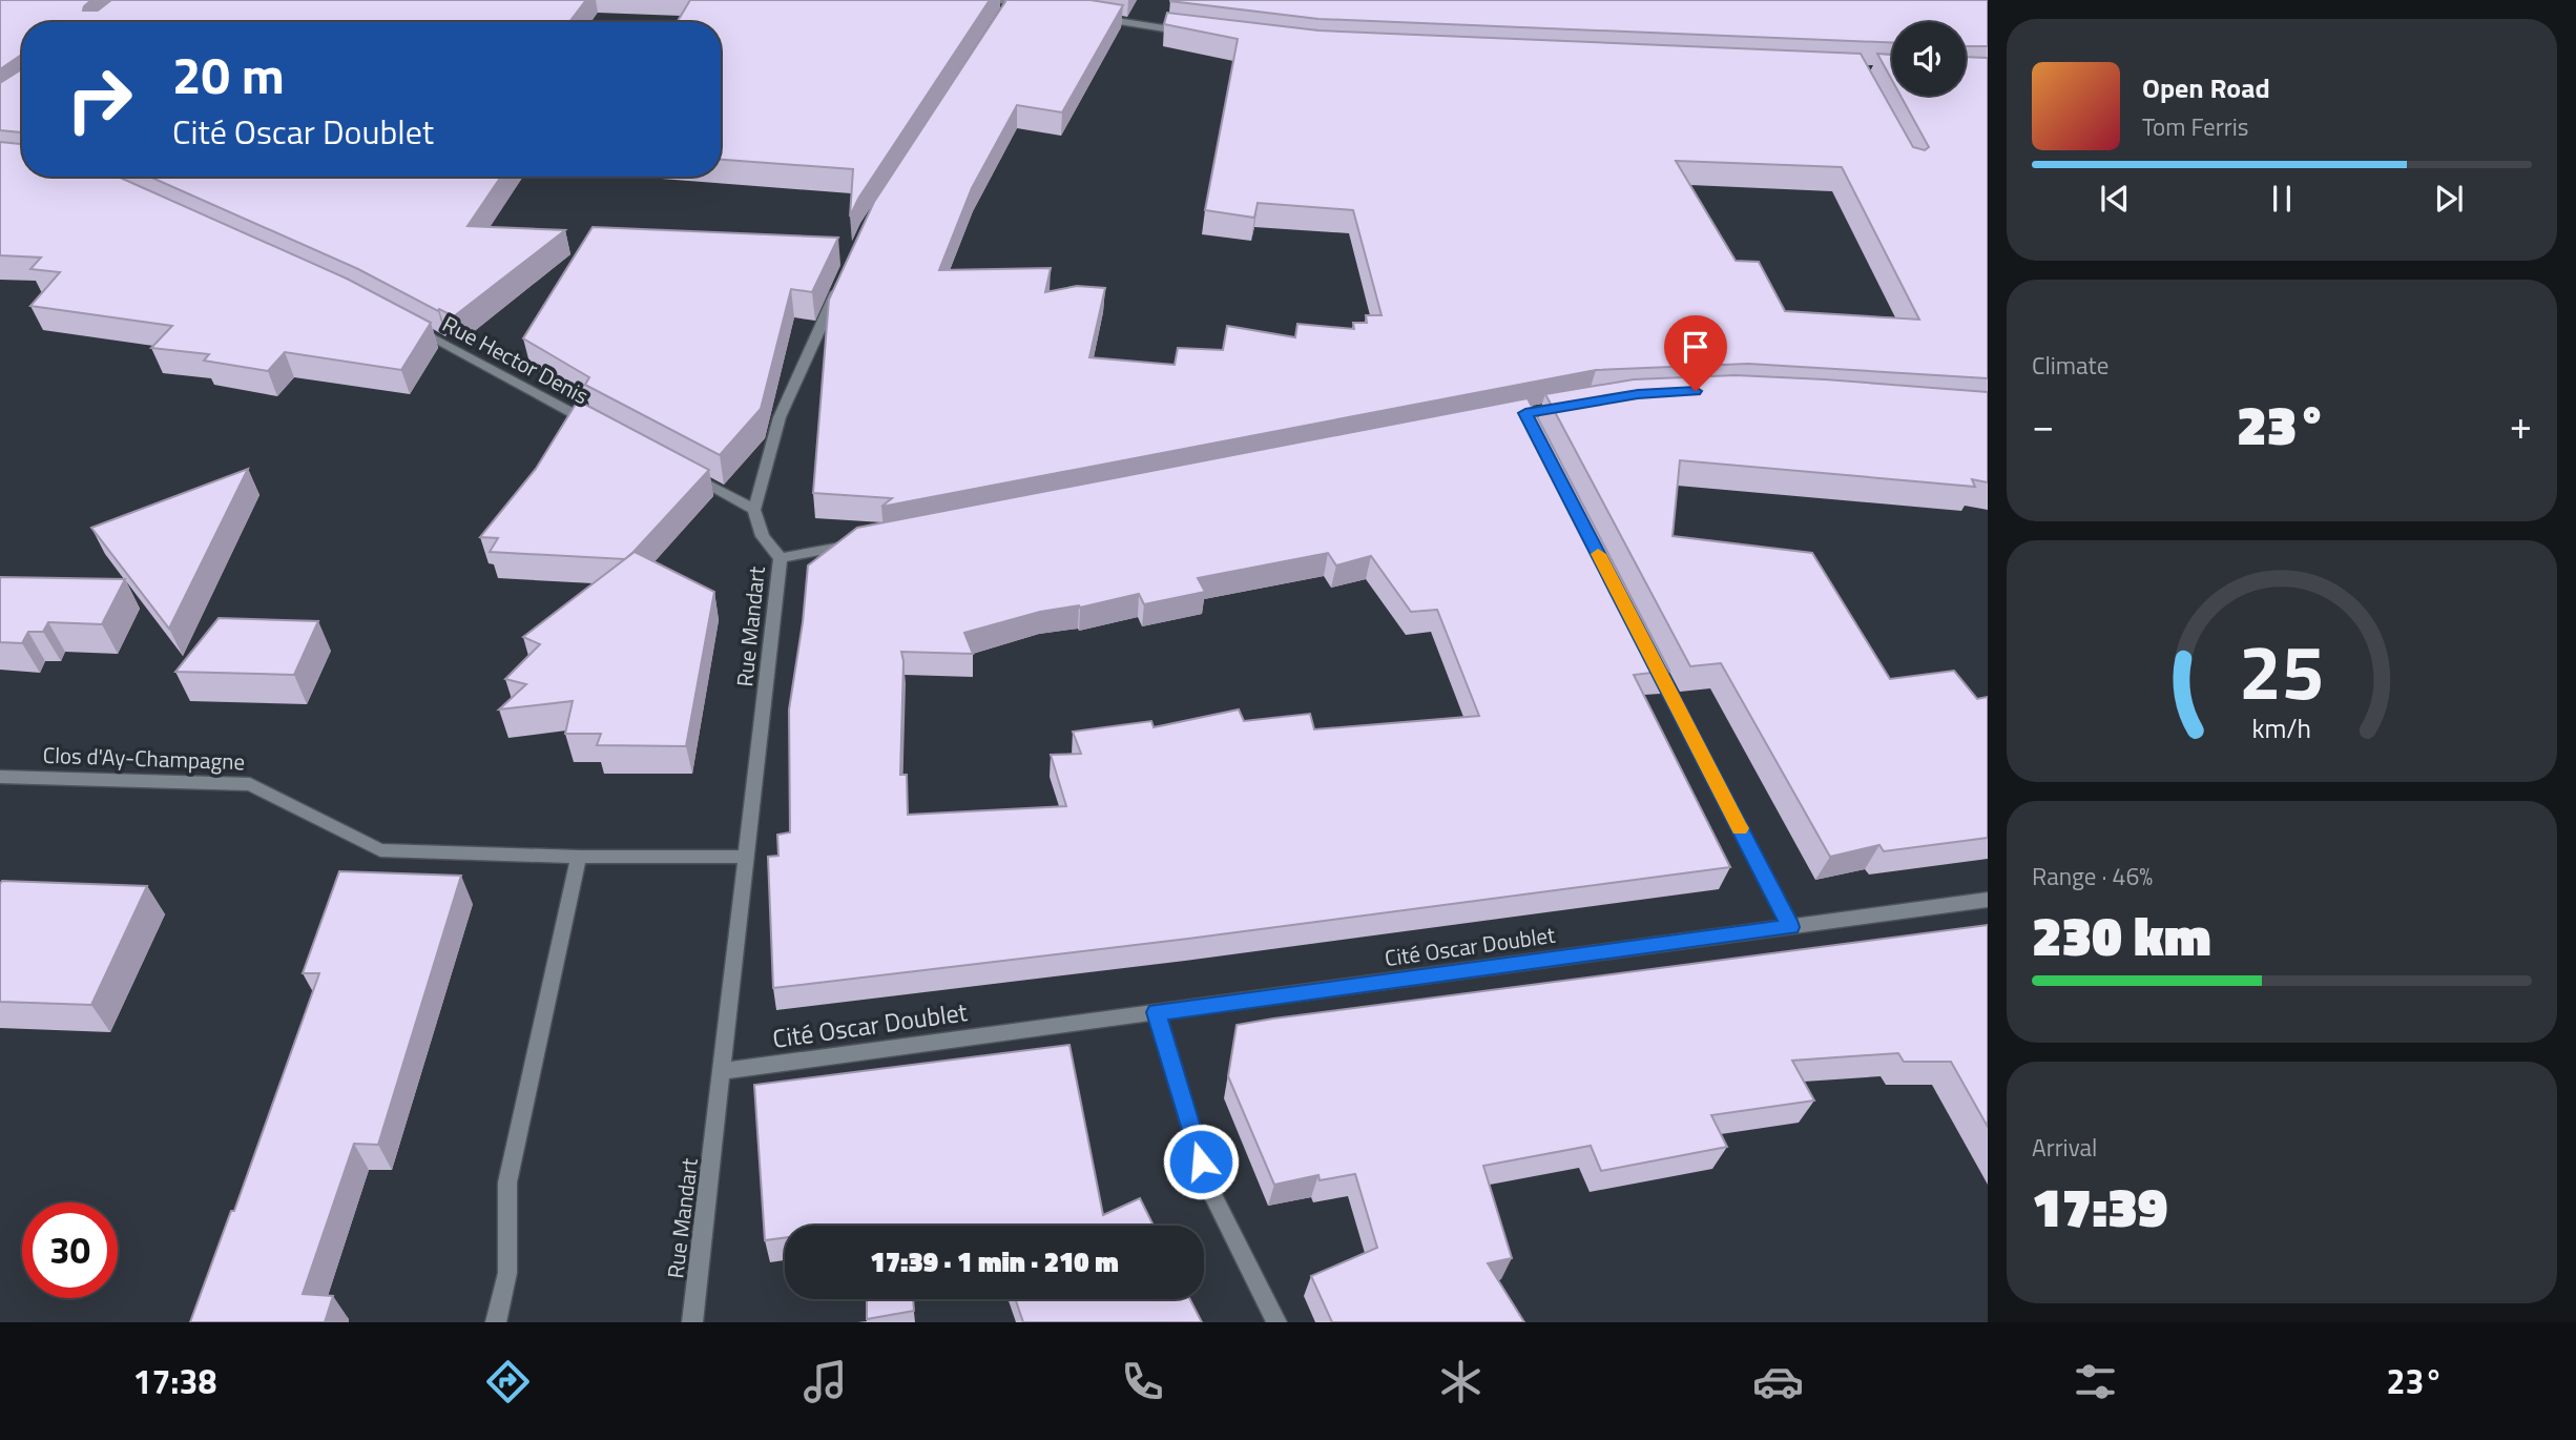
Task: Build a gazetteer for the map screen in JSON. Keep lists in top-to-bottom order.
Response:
{
  "streets": {
    "street": [
      "Rue Hector Denis",
      "Rue Mandart",
      "Clos d'Ay-Champagne",
      "Cité Oscar Doublet"
    ]
  },
  "crossings": [
    ["Rue Mandart", "Clos d'Ay-Champagne"],
    ["Rue Mandart", "Cité Oscar Doublet"]
  ],
  "page": {
    "turn": ["20 m", "Cité Oscar Doublet"],
    "song": ["Open Road", "Tom Ferris"],
    "tile": [
      "Climate",
      ["Range · 46%", "230 km"],
      ["Arrival", "17:39"]
    ],
    "heat": ["−", "23°", "+"],
    "limit": "30",
    "trip": "17:39 · 1 min · 210 m",
    "tabs": ["17:38", "23°"],
    "gauge": ["25", "km/h"]
  }
}
